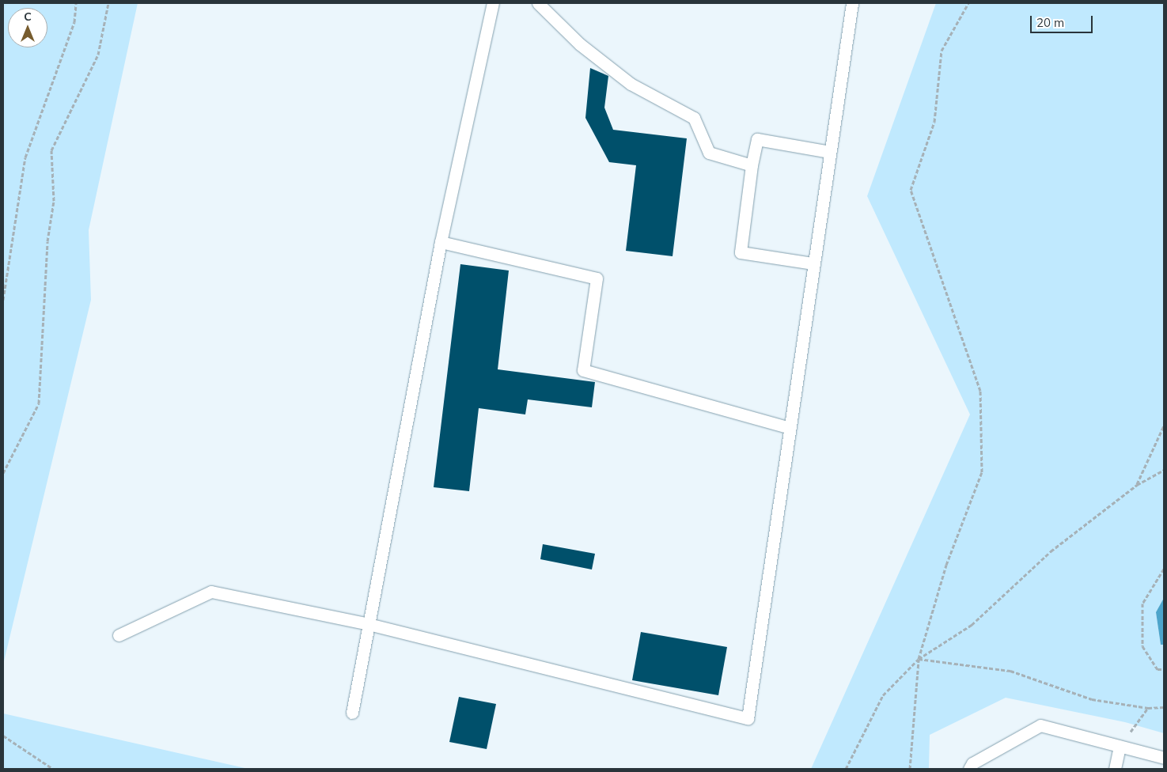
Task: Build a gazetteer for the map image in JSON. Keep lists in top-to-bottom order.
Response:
{
  "scale_bar": "20 m",
  "north": "top"
}
